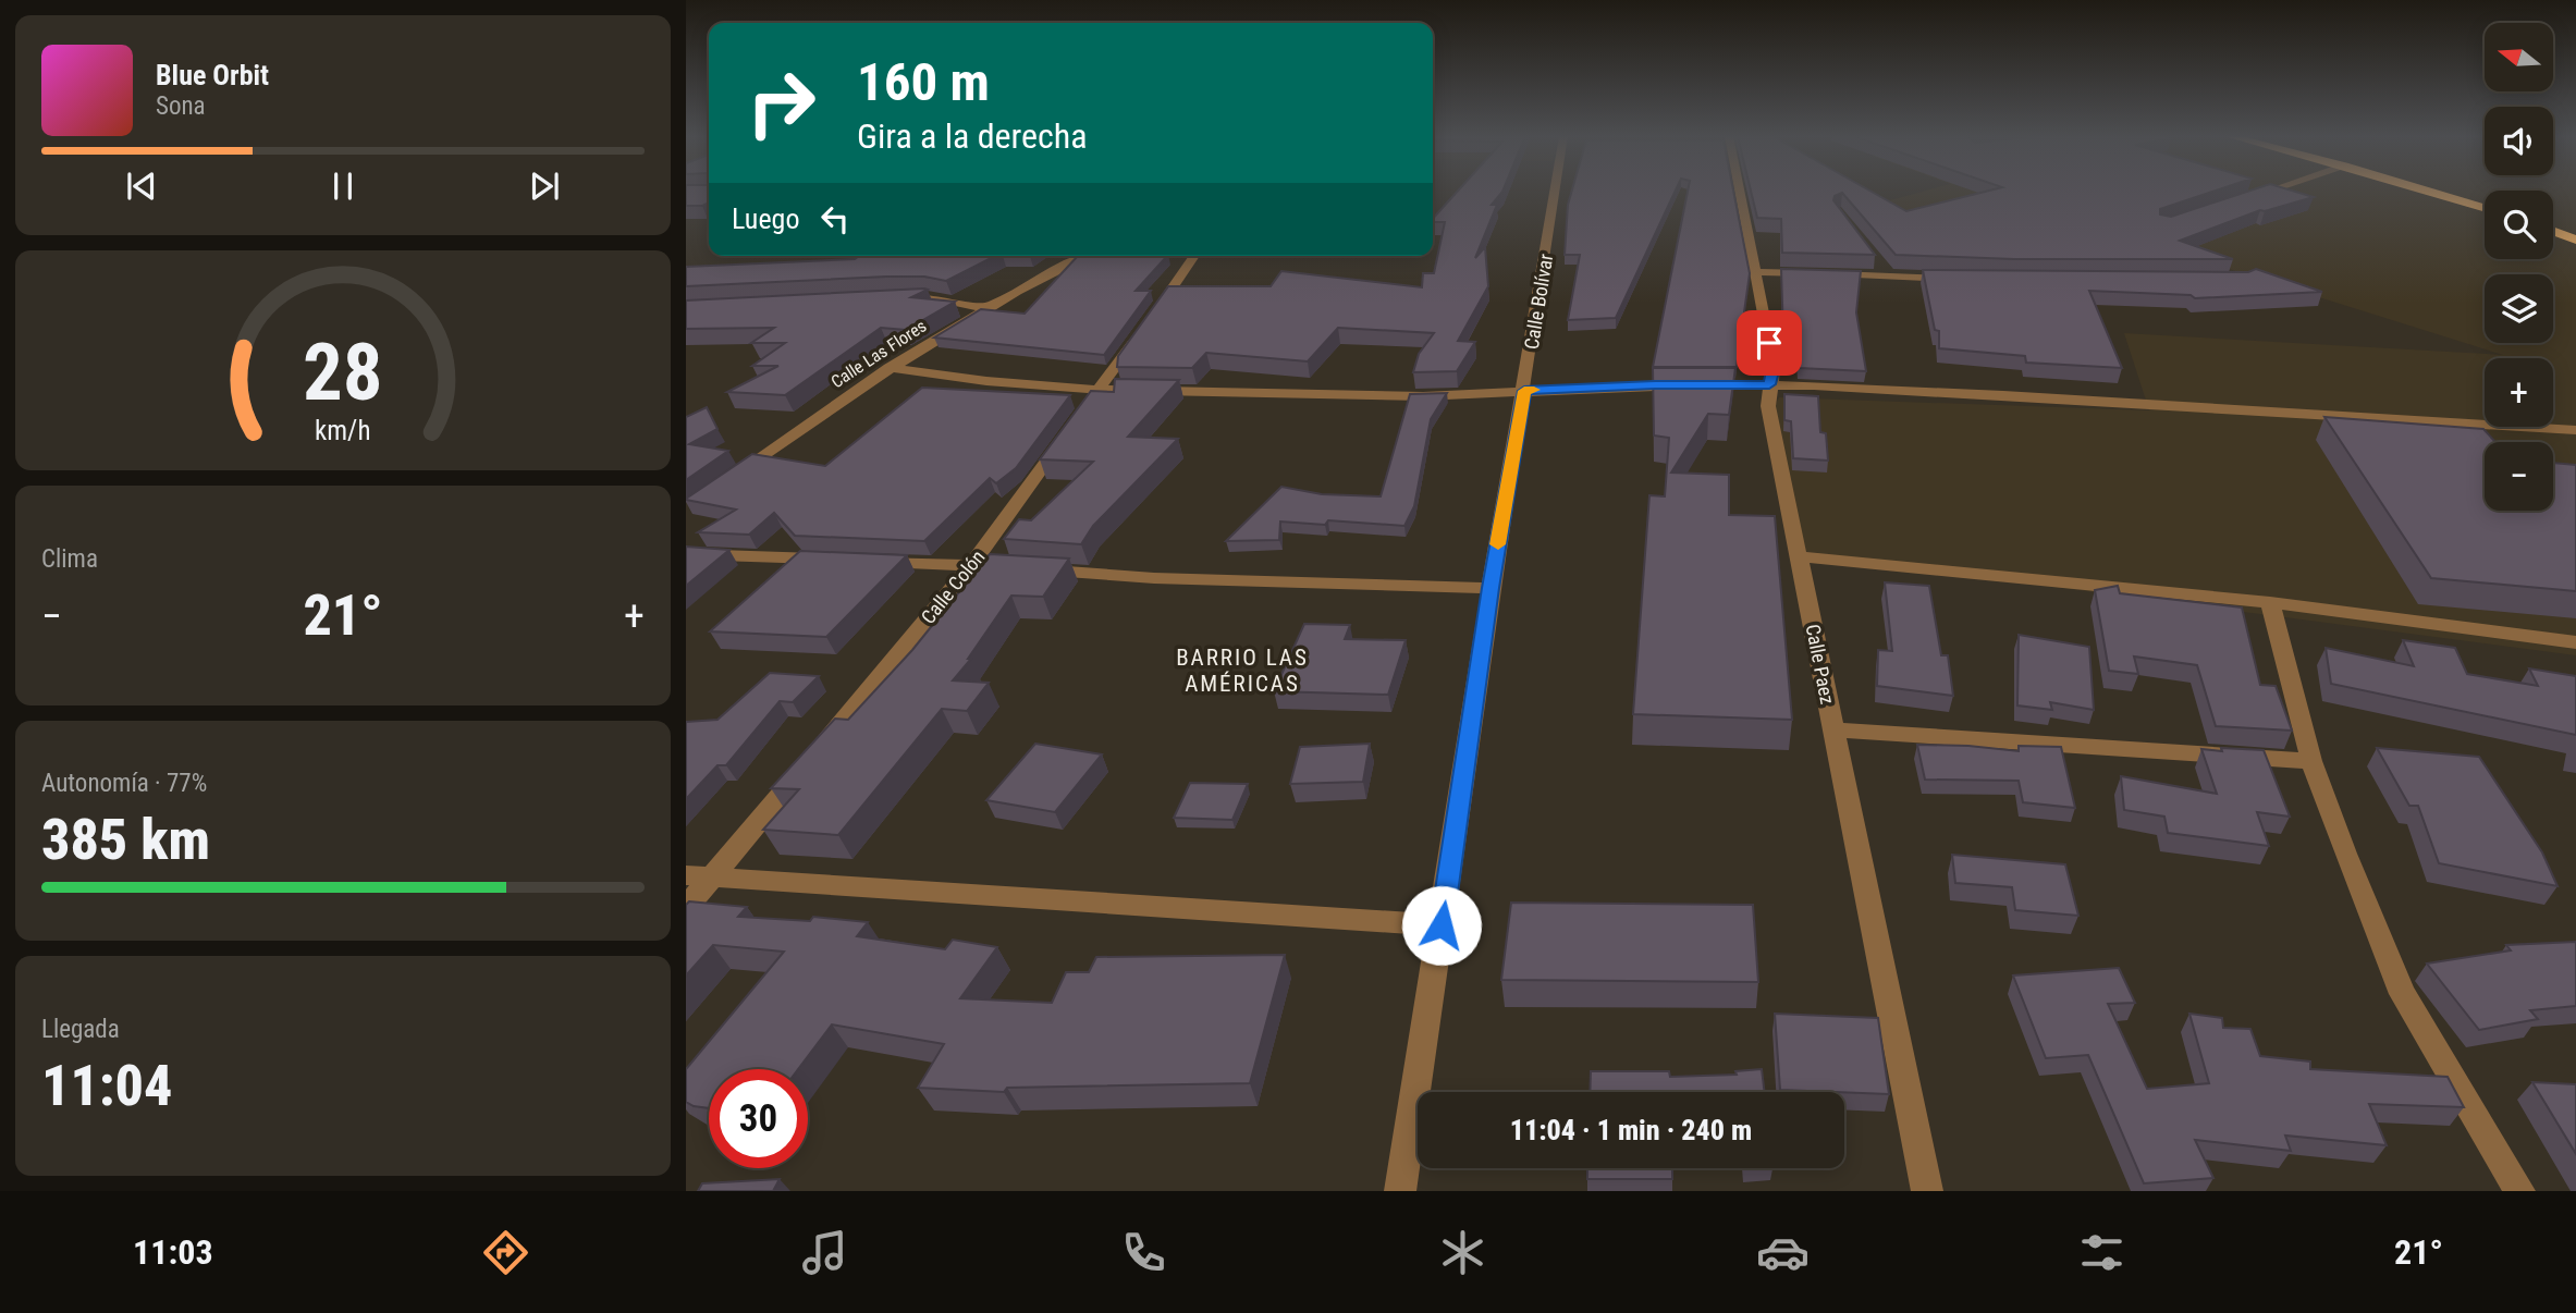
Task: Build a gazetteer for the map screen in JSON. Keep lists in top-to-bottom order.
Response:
{
  "streets": {
    "street": [
      "Calle Bolívar",
      "Calle Las Flores",
      "Calle Colón",
      "Calle Paez"
    ]
  },
  "districts": ["BARRIO LAS AMÉRICAS"],
  "north": "left",
  "page": {
    "map_buttons": ["+", "−"],
    "turn": ["160 m", "Gira a la derecha"],
    "song": ["Blue Orbit", "Sona"],
    "then": "Luego",
    "tile": [
      "Clima",
      ["Autonomía · 77%", "385 km"],
      ["Llegada", "11:04"]
    ],
    "heat": ["−", "21°", "+"],
    "limit": "30",
    "trip": "11:04 · 1 min · 240 m",
    "tabs": ["11:03", "21°"],
    "gauge": ["28", "km/h"]
  }
}
